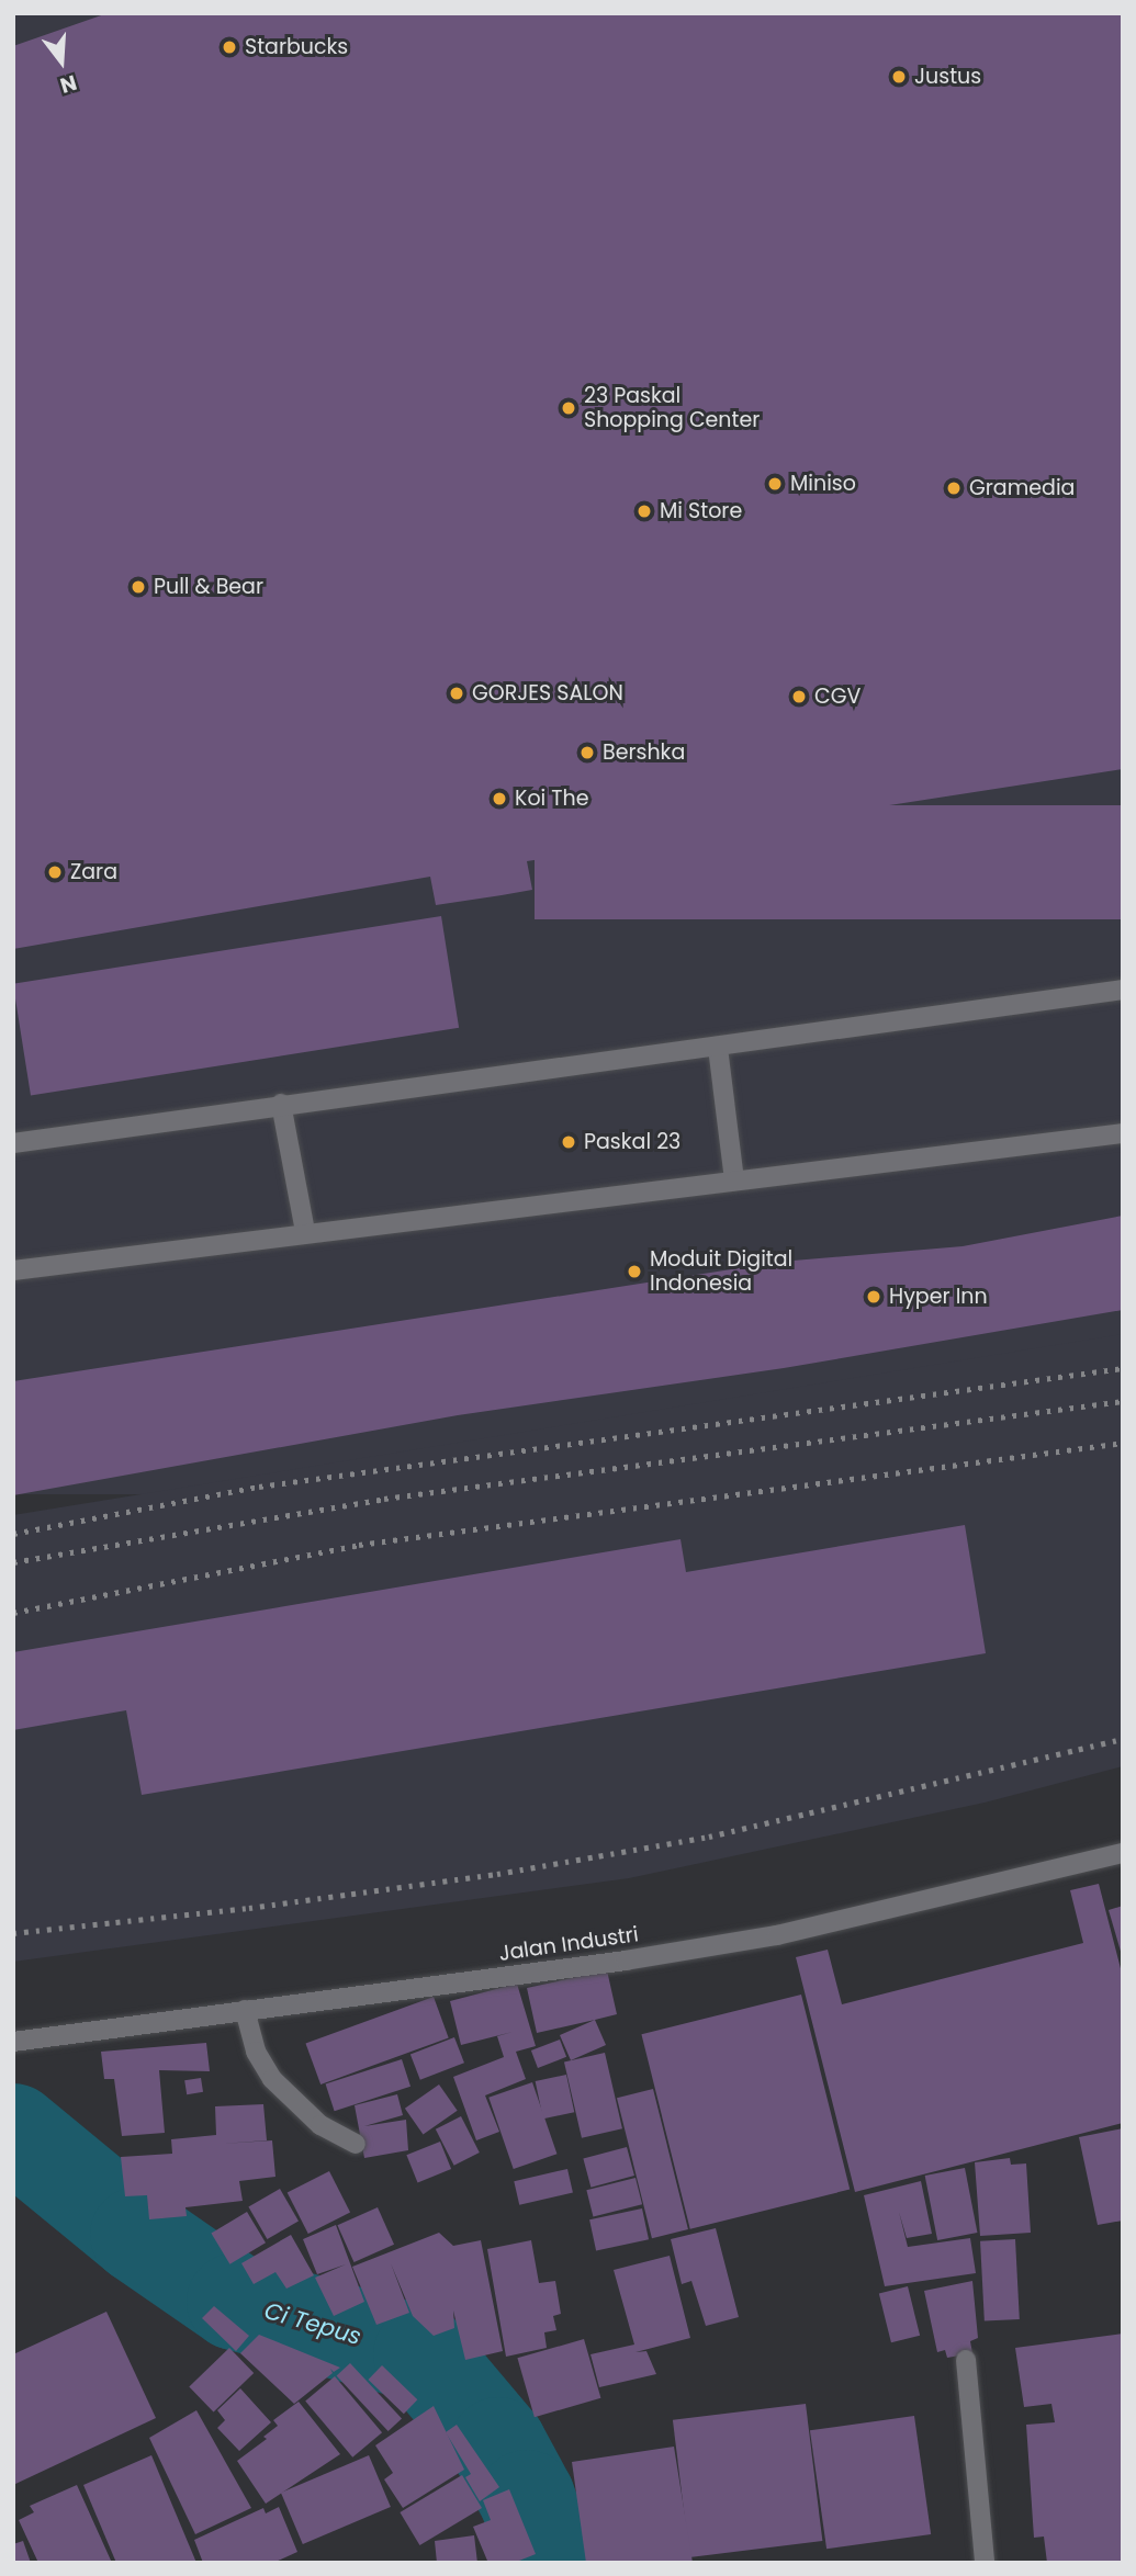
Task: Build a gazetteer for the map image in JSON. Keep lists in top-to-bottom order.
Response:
{
  "streets": {
    "street": ["Jalan Industri"]
  },
  "water": ["Ci Tepus"],
  "places": [
    "Starbucks",
    "Justus",
    "23 Paskal Shopping Center",
    "Miniso",
    "Gramedia",
    "Mi Store",
    "Pull & Bear",
    "GORJES SALON",
    "CGV",
    "Bershka",
    "Koi The",
    "Zara",
    "Paskal 23",
    "Moduit Digital Indonesia",
    "Hyper Inn"
  ],
  "north": "bottom"
}
